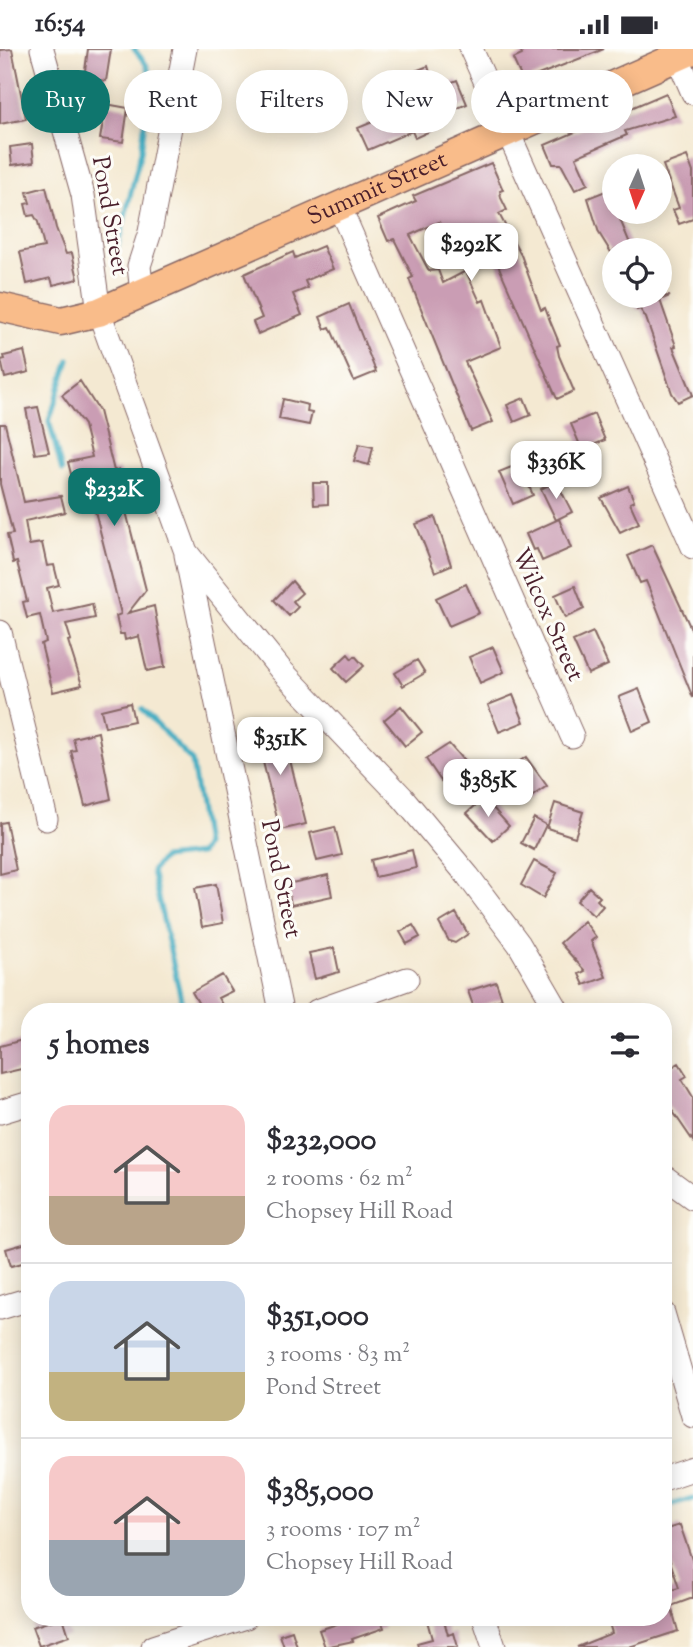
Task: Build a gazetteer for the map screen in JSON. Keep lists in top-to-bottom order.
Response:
{
  "streets": {
    "main road": ["Summit Street"],
    "street": ["Pond Street", "Wilcox Street"]
  },
  "crossings": [
    ["Summit Street", "Pond Street"],
    ["Summit Street", "Wilcox Street"]
  ],
  "north": "bottom",
  "page": {
    "status": "16:54",
    "chip": [
      "Buy",
      "Rent",
      "Filters",
      "New",
      "Apartment"
    ],
    "price": [
      "$292K",
      "$336K",
      "$232K",
      "$351K",
      "$385K"
    ],
    "heading": "5 homes",
    "list": [
      {
        "name": "$232,000",
        "note": "2 rooms · 62 m² · Chopsey Hill Road"
      },
      {
        "name": "$351,000",
        "note": "3 rooms · 83 m² · Pond Street"
      },
      {
        "name": "$385,000",
        "note": "3 rooms · 107 m² · Chopsey Hill Road"
      }
    ]
  }
}
